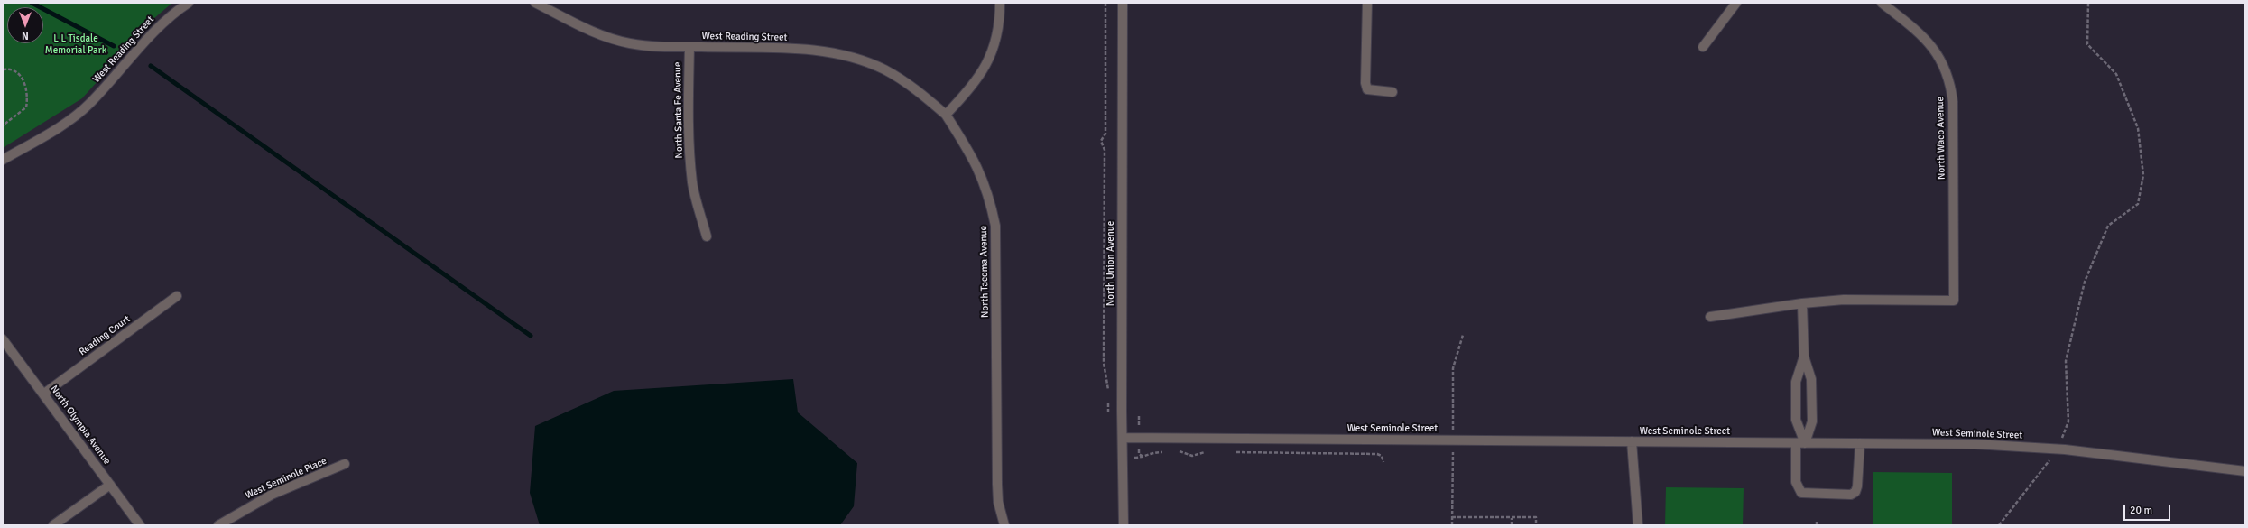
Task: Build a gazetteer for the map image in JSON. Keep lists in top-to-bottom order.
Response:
{
  "streets": {
    "street": [
      "West Reading Street",
      "North Santa Fe Avenue",
      "North Waco Avenue",
      "North Union Avenue",
      "North Tacoma Avenue",
      "Reading Court",
      "North Olympia Avenue",
      "West Seminole Street",
      "West Seminole Place"
    ]
  },
  "crossings": [
    ["West Reading Street", "North Santa Fe Avenue"],
    ["West Reading Street", "North Tacoma Avenue"],
    ["North Union Avenue", "West Seminole Street"],
    ["Reading Court", "North Olympia Avenue"]
  ],
  "parks": ["L L Tisdale Memorial Park"],
  "scale_bar": "20 m",
  "north": "bottom"
}
